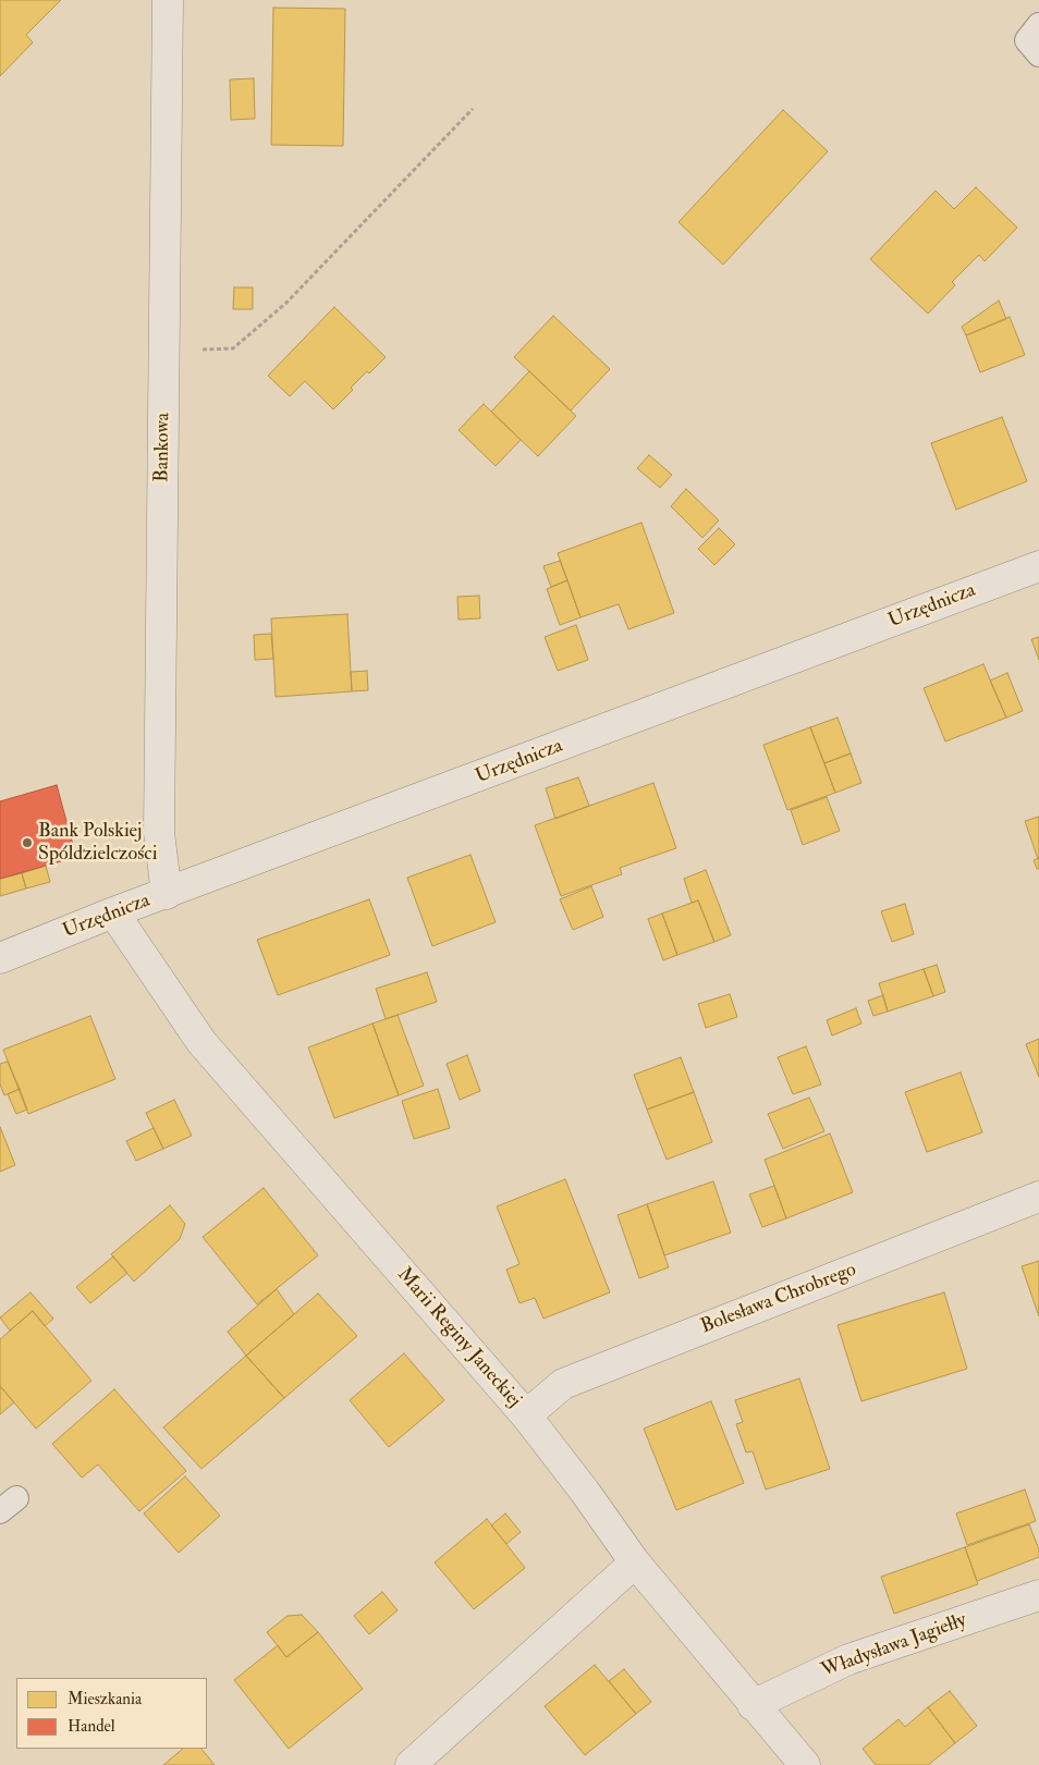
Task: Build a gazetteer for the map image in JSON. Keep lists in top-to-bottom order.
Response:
{
  "streets": {
    "street": [
      "Bankowa",
      "Urzędnicza",
      "Bolesława Chrobrego",
      "Marii Reginy Janeckiej",
      "Władysława Jagiełły"
    ]
  },
  "crossings": [
    ["Bankowa", "Urzędnicza"],
    ["Urzędnicza", "Marii Reginy Janeckiej"],
    ["Bolesława Chrobrego", "Marii Reginy Janeckiej"],
    ["Marii Reginy Janeckiej", "Władysława Jagiełły"]
  ],
  "places": ["Bank Polskiej Spóldzielczości"],
  "legend": ["Mieszkania", "Handel"]
}
